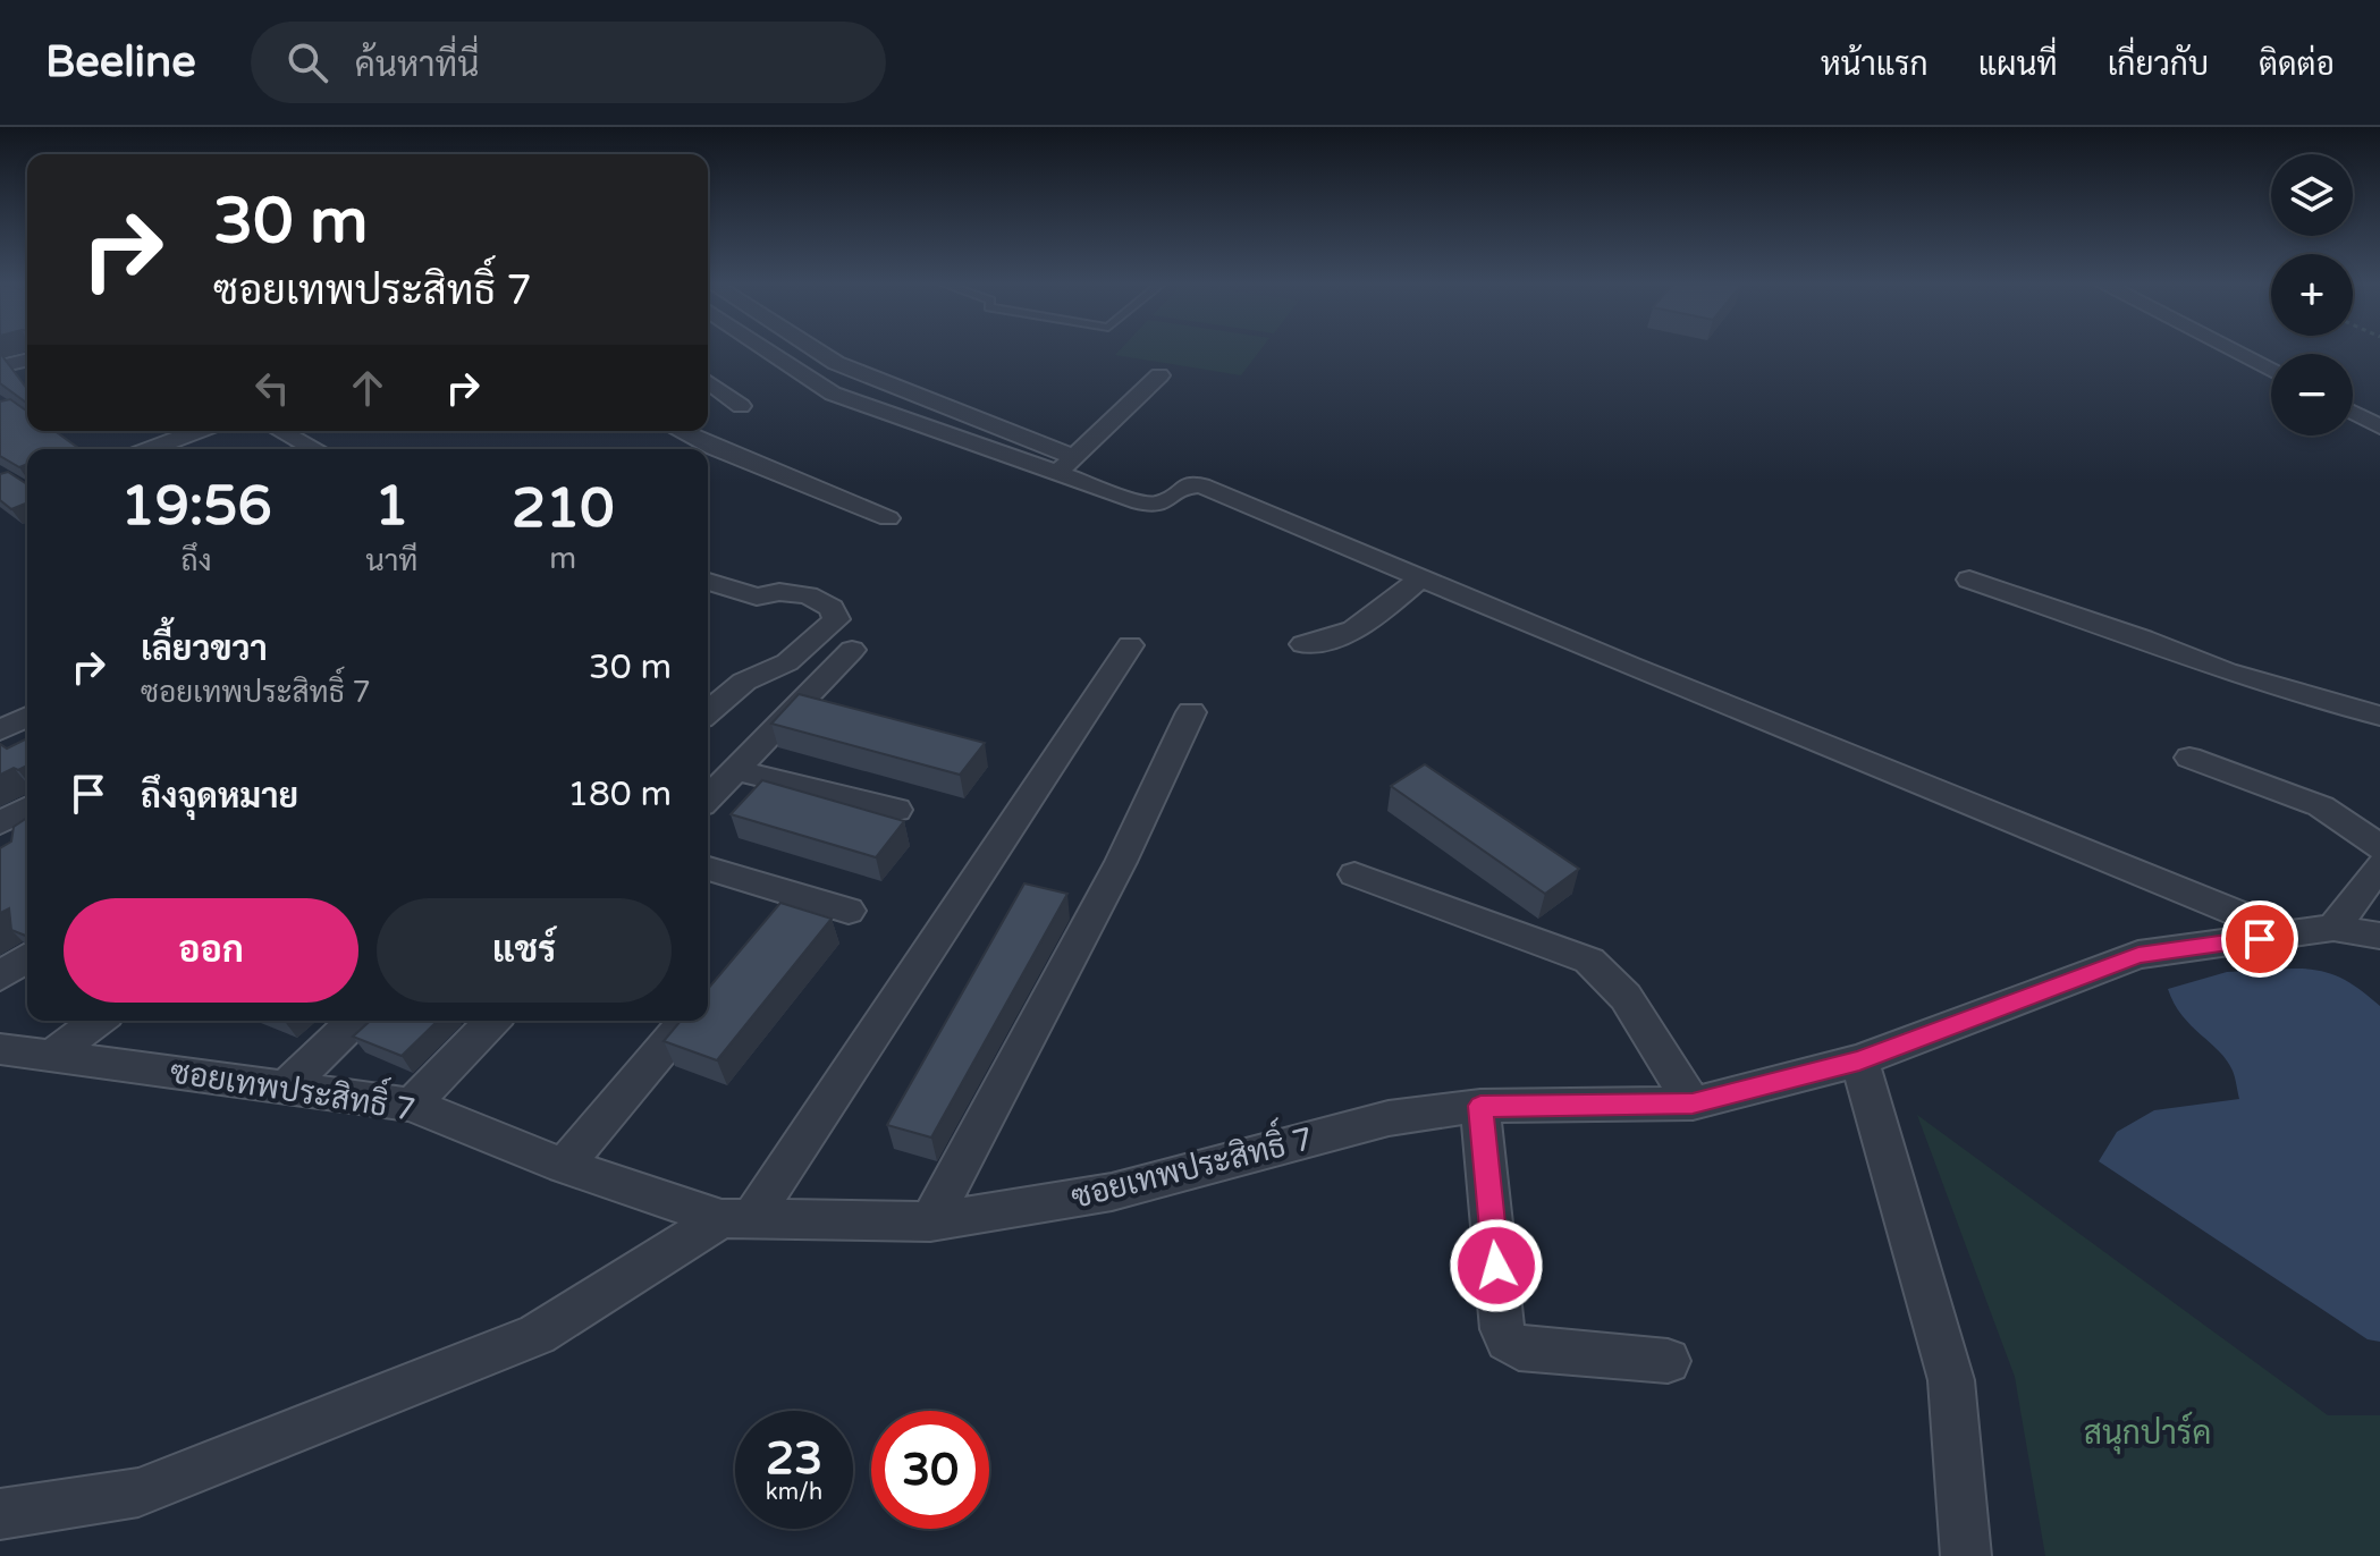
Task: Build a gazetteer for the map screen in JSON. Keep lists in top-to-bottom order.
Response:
{
  "streets": {
    "street": ["ซอยเทพประสิทธิ์ 7"]
  },
  "parks": ["สนุกปาร์ค"],
  "page": {
    "header": "Beeline",
    "search": "ค้นหาที่นี่",
    "nav": [
      "หน้าแรก",
      "แผนที่",
      "เกี่ยวกับ",
      "ติดต่อ"
    ],
    "map_buttons": ["+", "−"],
    "turn": ["30 m", "ซอยเทพประสิทธิ์ 7"],
    "eta": [
      "19:56",
      "ถึง",
      "1",
      "นาที",
      "210",
      "m"
    ],
    "list": [
      {
        "name": "เลี้ยวขวา",
        "note": "ซอยเทพประสิทธิ์ 7",
        "value": "30 m"
      },
      {
        "name": "ถึงจุดหมาย",
        "value": "180 m"
      }
    ],
    "buttons": ["ออก", "แชร์"],
    "speed": "23 km/h",
    "limit": "30"
  }
}
